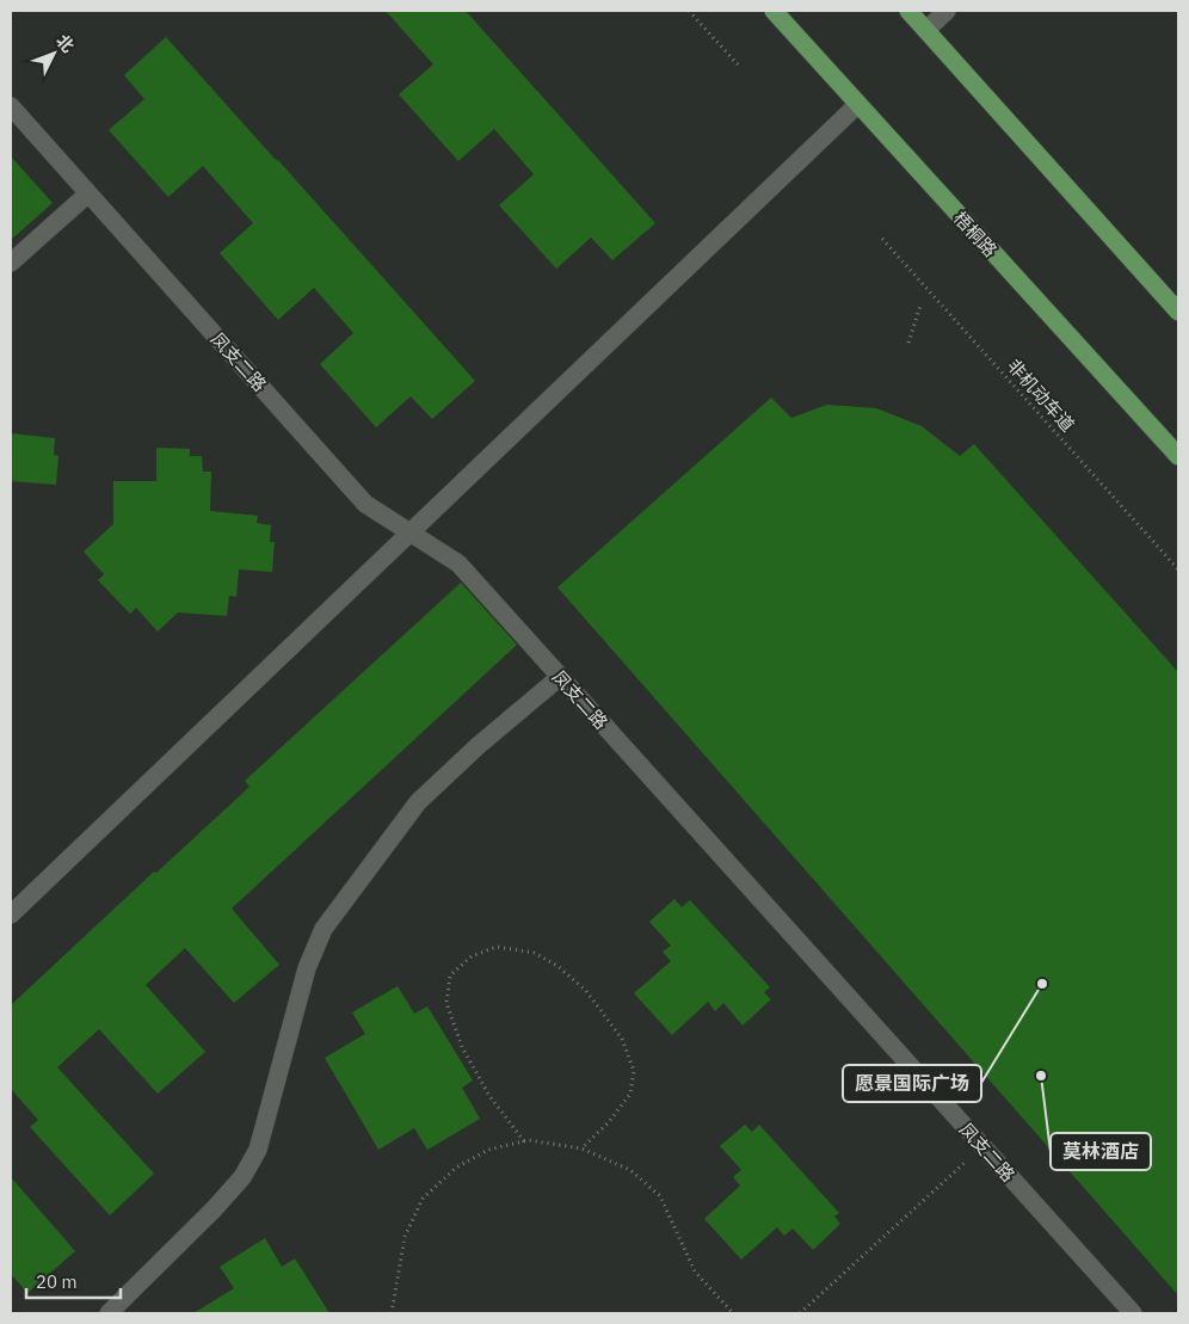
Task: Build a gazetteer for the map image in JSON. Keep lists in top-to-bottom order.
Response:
{
  "streets": {
    "main road": ["梧桐路"],
    "street": ["凤支二路"],
    "path": ["非机动车道"]
  },
  "places": ["愿景国际广场", "莫林酒店"],
  "scale_bar": "20 m",
  "north": "top right"
}
